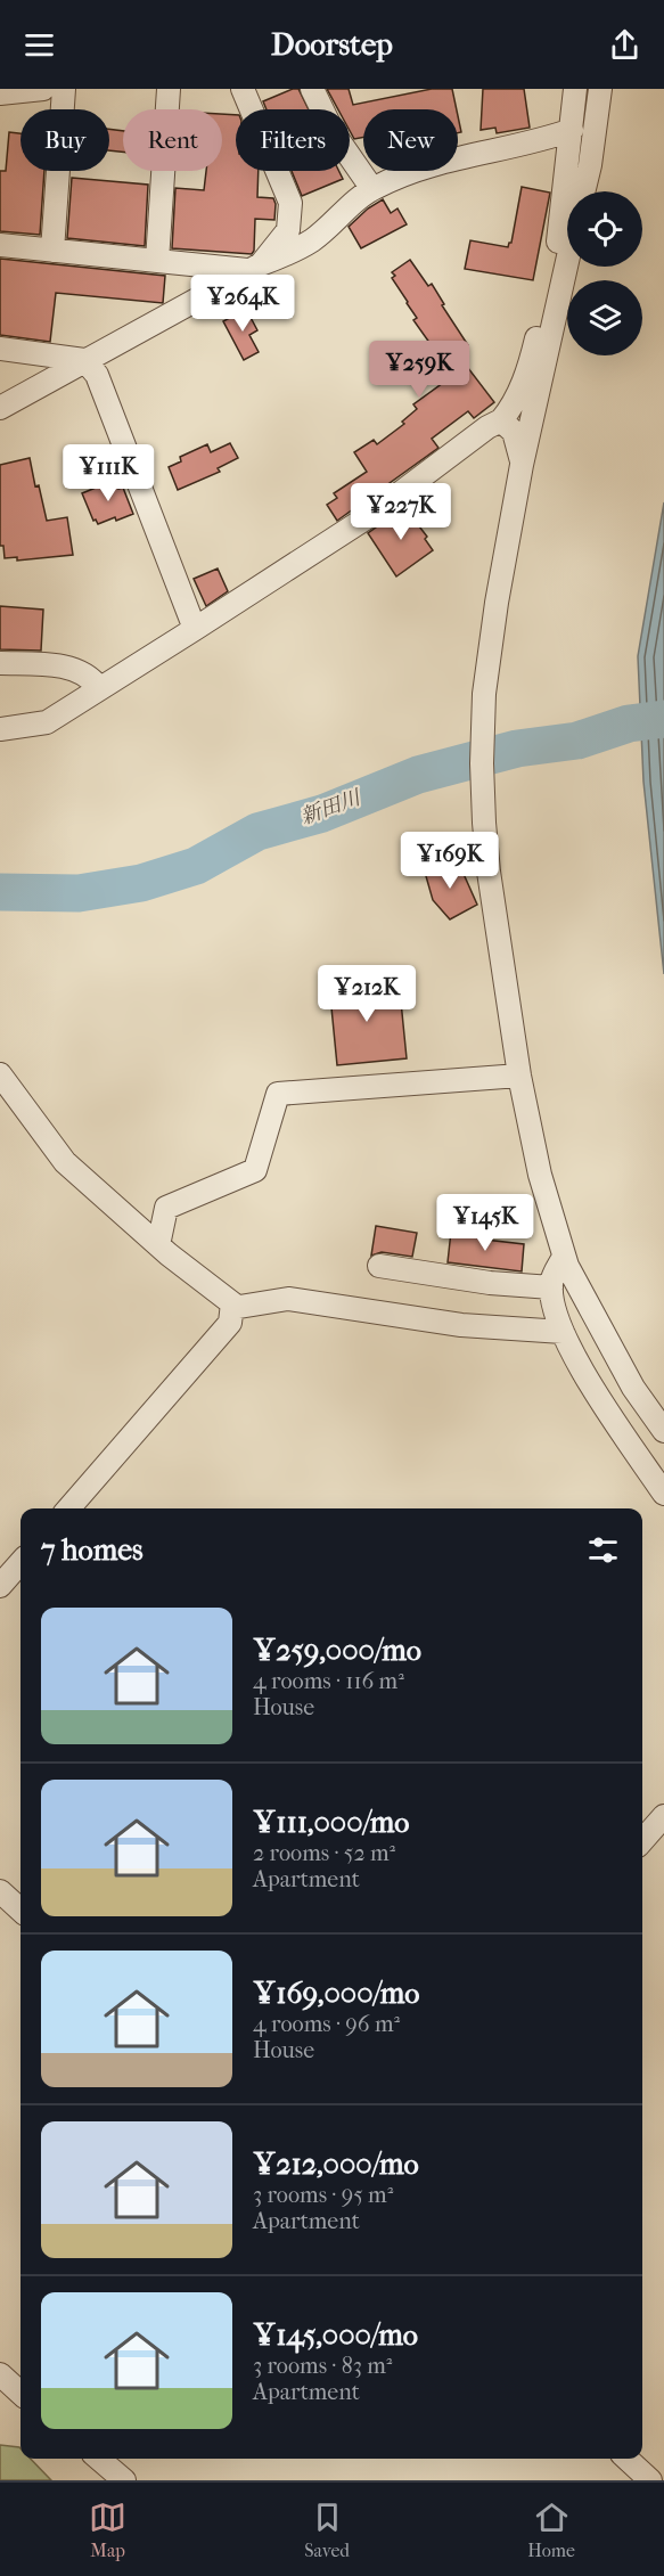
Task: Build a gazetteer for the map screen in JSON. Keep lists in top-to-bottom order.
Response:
{
  "water": ["新田川"],
  "page": {
    "header": "Doorstep",
    "chip": [
      "Buy",
      "Rent",
      "Filters",
      "New"
    ],
    "price": [
      "¥264K",
      "¥259K",
      "¥111K",
      "¥227K",
      "¥169K",
      "¥212K",
      "¥145K"
    ],
    "heading": "7 homes",
    "list": [
      {
        "name": "¥259,000/mo",
        "note": "4 rooms · 116 m² · House"
      },
      {
        "name": "¥111,000/mo",
        "note": "2 rooms · 52 m² · Apartment"
      },
      {
        "name": "¥169,000/mo",
        "note": "4 rooms · 96 m² · House"
      },
      {
        "name": "¥212,000/mo",
        "note": "3 rooms · 95 m² · Apartment"
      },
      {
        "name": "¥145,000/mo",
        "note": "3 rooms · 83 m² · Apartment"
      }
    ],
    "tabs": ["Map", "Saved", "Home"]
  }
}
